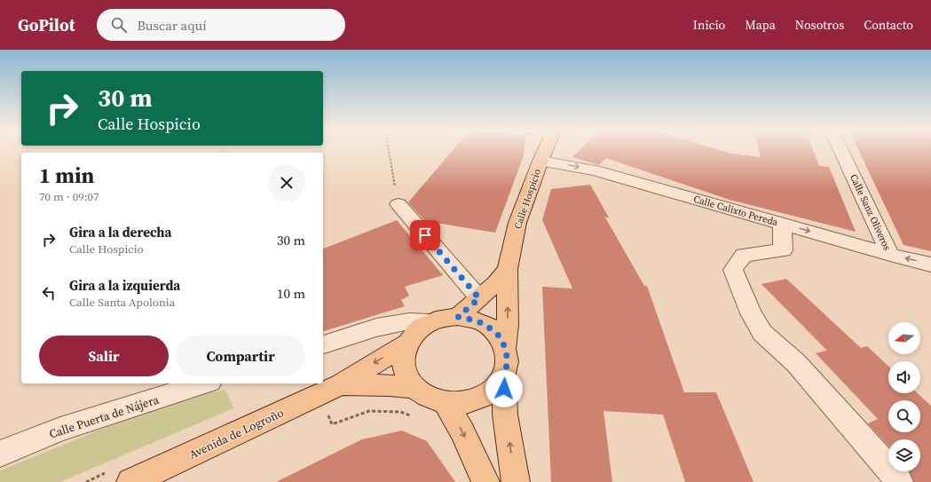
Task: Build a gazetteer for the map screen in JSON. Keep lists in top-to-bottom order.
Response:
{
  "streets": {
    "main road": ["Calle Hospicio", "Avenida de Logroño"],
    "street": ["Calle Calixto Pereda", "Calle Sanz Oliveros", "Calle Puerta de Nájera"]
  },
  "crossings": [
    ["Calle Hospicio", "Calle Calixto Pereda"],
    ["Calle Hospicio", "Avenida de Logroño"],
    ["Calle Calixto Pereda", "Calle Sanz Oliveros"]
  ],
  "north": "left",
  "page": {
    "header": "GoPilot",
    "search": "Buscar aquí",
    "nav": [
      "Inicio",
      "Mapa",
      "Nosotros",
      "Contacto"
    ],
    "turn": ["30 m", "Calle Hospicio"],
    "heading": ["1 min", "70 m · 09:07"],
    "list": [
      {
        "name": "Gira a la derecha",
        "note": "Calle Hospicio",
        "value": "30 m"
      },
      {
        "name": "Gira a la izquierda",
        "note": "Calle Santa Apolonia",
        "value": "10 m"
      }
    ],
    "buttons": ["Salir", "Compartir"]
  }
}
